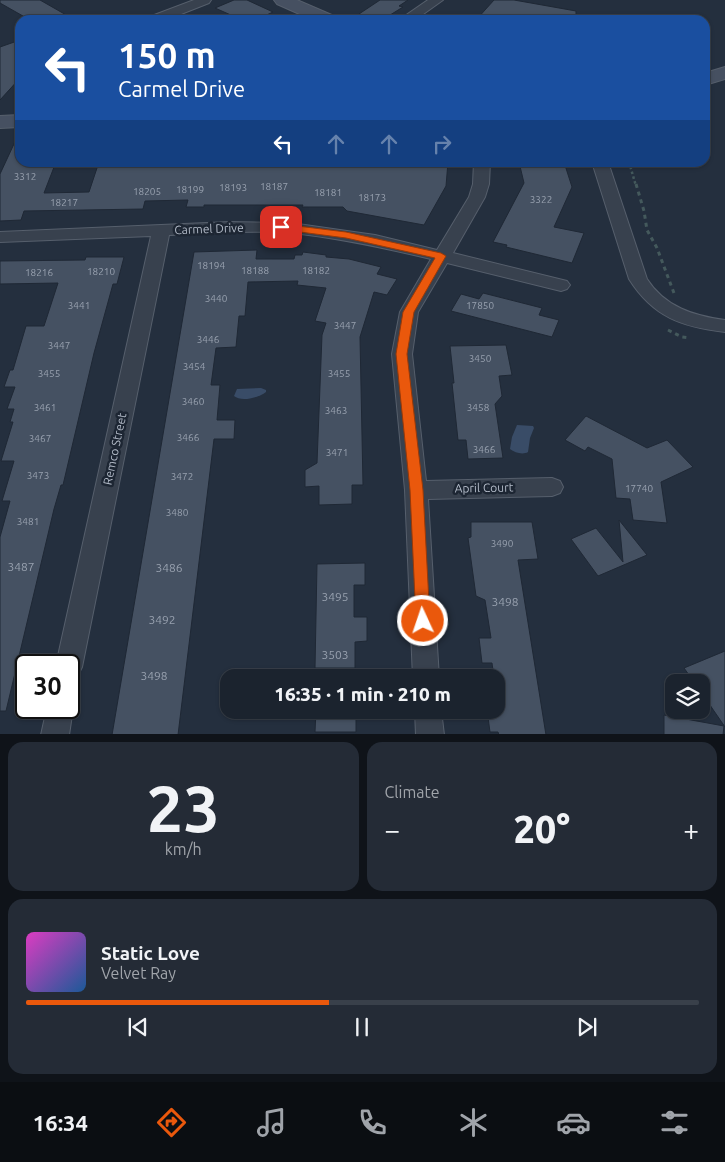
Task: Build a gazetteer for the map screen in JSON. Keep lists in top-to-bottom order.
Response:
{
  "streets": {
    "street": ["Carmel Drive", "Remco Street", "April Court"]
  },
  "crossings": [
    ["Carmel Drive", "Remco Street"]
  ],
  "house_numbers": [
    "3312",
    "18187",
    "18193",
    "18199",
    "18205",
    "18181",
    "18173",
    "3322",
    "18217",
    "18194",
    "18188",
    "18182",
    "18210",
    "18216",
    "3440",
    "3441",
    "17850",
    "3447",
    "3446",
    "3447",
    "3450",
    "3454",
    "3455",
    "3455",
    "3460",
    "3461",
    "3458",
    "3463",
    "3466",
    "3467",
    "3466",
    "3471",
    "3473",
    "3472",
    "17740",
    "3480",
    "3481",
    "3490",
    "3487",
    "3486",
    "3495",
    "3498",
    "3492",
    "3503",
    "3498"
  ],
  "page": {
    "turn": ["150 m", "Carmel Drive"],
    "limit": "30",
    "trip": "16:35 · 1 min · 210 m",
    "tile": [
      ["23", "km/h"],
      "Climate"
    ],
    "heat": ["−", "20°", "+"],
    "song": ["Static Love", "Velvet Ray"],
    "tabs": "16:34"
  }
}
